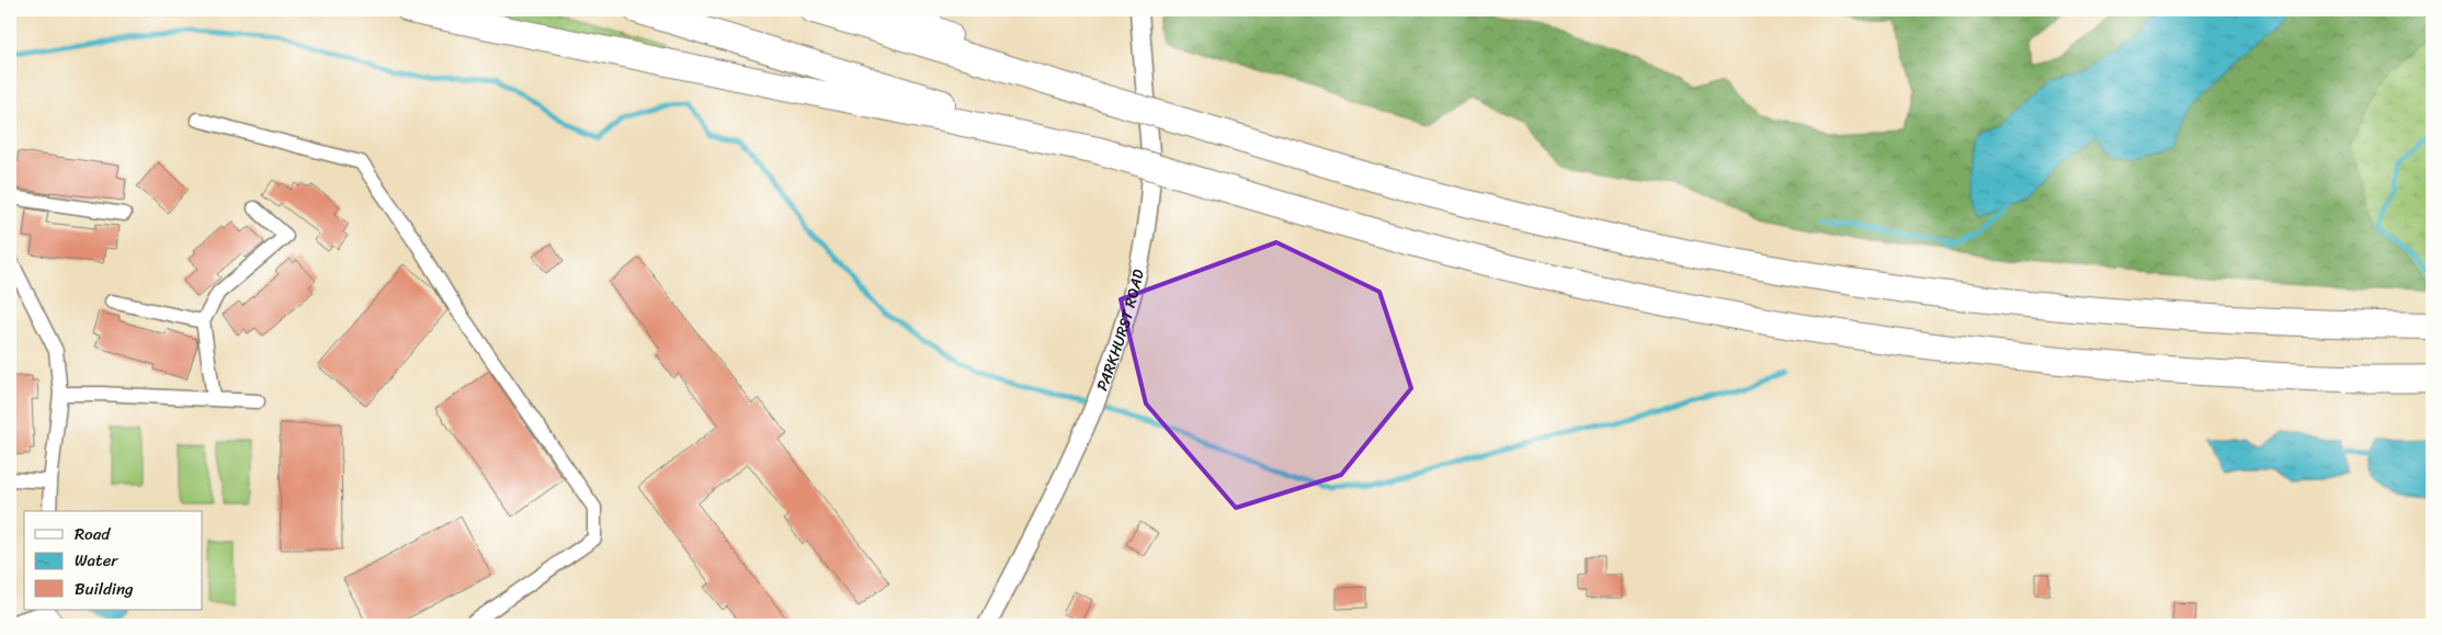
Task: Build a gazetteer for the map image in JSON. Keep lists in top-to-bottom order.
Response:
{
  "streets": {
    "street": ["PARKHURST ROAD"]
  },
  "legend": ["Road", "Water", "Building"]
}
